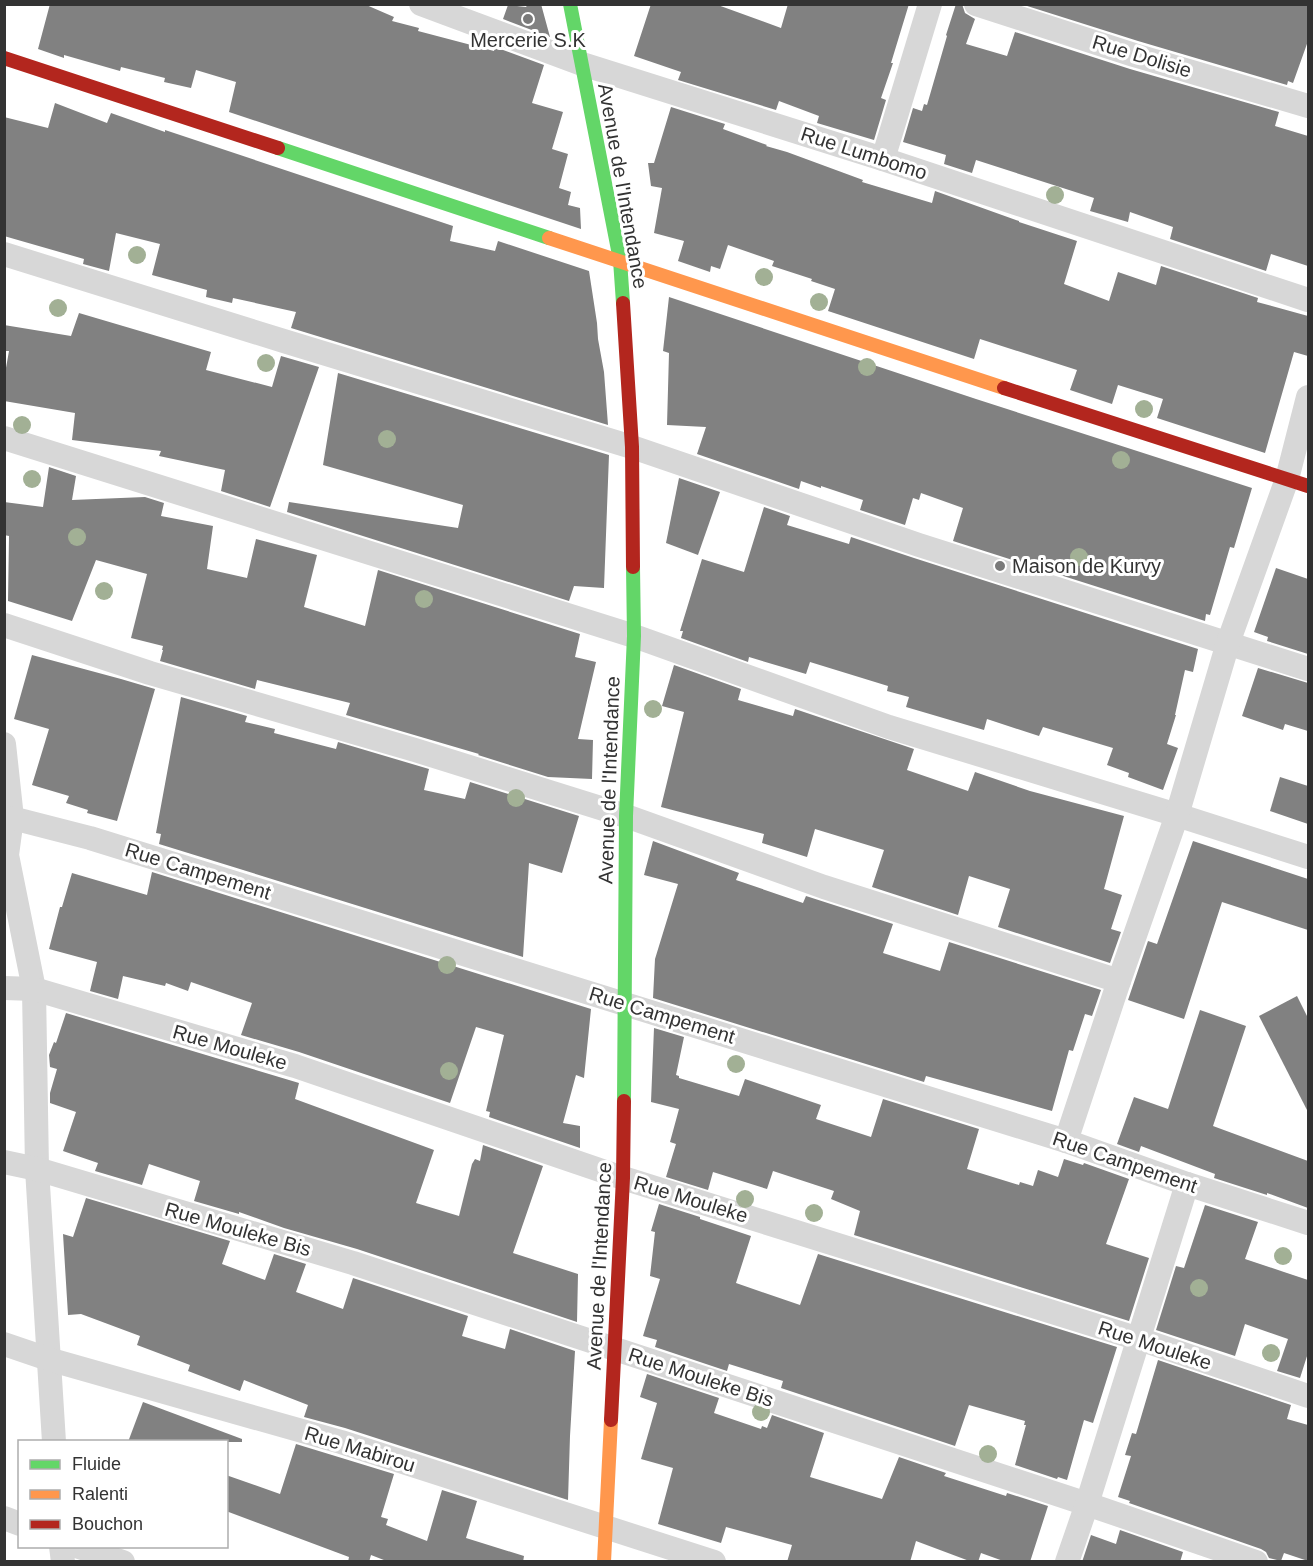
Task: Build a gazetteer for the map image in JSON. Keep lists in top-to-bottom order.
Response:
{
  "streets": {
    "street": [
      "Rue Dolisie",
      "Rue Lumbomo",
      "Avenue de l'Intendance",
      "Rue Campement",
      "Rue Mouleke",
      "Rue Mouleke Bis",
      "Rue Mabirou"
    ]
  },
  "crossings": [
    ["Rue Lumbomo", "Avenue de l'Intendance"],
    ["Avenue de l'Intendance", "Rue Campement"],
    ["Avenue de l'Intendance", "Rue Mouleke"],
    ["Avenue de l'Intendance", "Rue Mouleke Bis"],
    ["Avenue de l'Intendance", "Rue Mabirou"]
  ],
  "places": ["Mercerie S.K", "Maison de Kurvy"],
  "legend": ["Fluide", "Ralenti", "Bouchon"]
}
